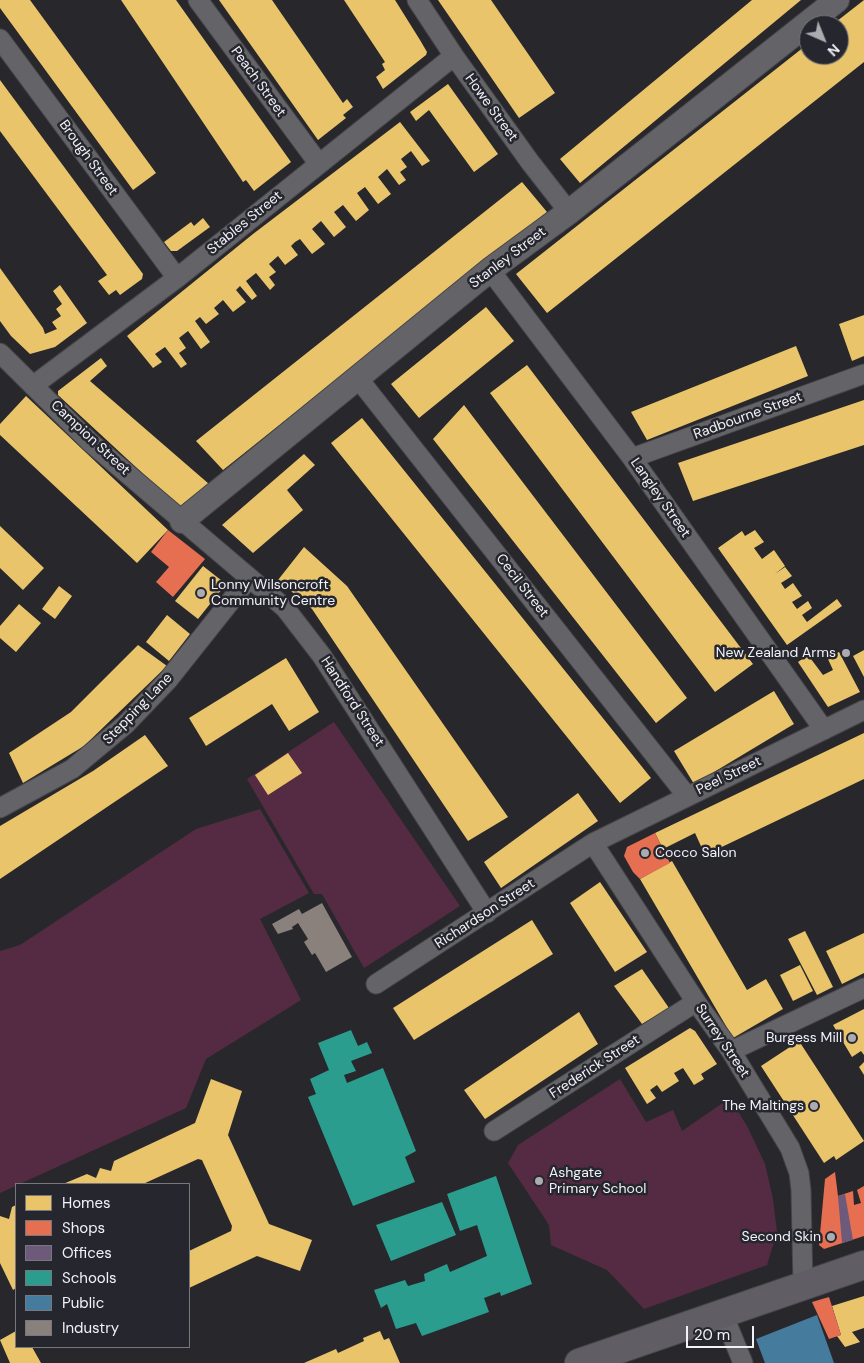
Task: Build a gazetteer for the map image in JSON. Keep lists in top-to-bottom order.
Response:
{
  "streets": {
    "street": [
      "Peach Street",
      "Howe Street",
      "Brough Street",
      "Stables Street",
      "Stanley Street",
      "Radbourne Street",
      "Campion Street",
      "Langley Street",
      "Cecil Street",
      "Handford Street",
      "Stepping Lane",
      "Peel Street",
      "Richardson Street",
      "Surrey Street",
      "Frederick Street"
    ]
  },
  "crossings": [
    ["Peach Street", "Stables Street"],
    ["Howe Street", "Stables Street"],
    ["Howe Street", "Stanley Street"],
    ["Brough Street", "Stables Street"],
    ["Stables Street", "Campion Street"],
    ["Stanley Street", "Campion Street"],
    ["Stanley Street", "Langley Street"],
    ["Stanley Street", "Cecil Street"],
    ["Stanley Street", "Handford Street"],
    ["Radbourne Street", "Langley Street"],
    ["Campion Street", "Handford Street"],
    ["Langley Street", "Peel Street"],
    ["Cecil Street", "Peel Street"],
    ["Handford Street", "Stepping Lane"],
    ["Handford Street", "Richardson Street"],
    ["Peel Street", "Richardson Street"],
    ["Peel Street", "Surrey Street"],
    ["Richardson Street", "Surrey Street"],
    ["Surrey Street", "Frederick Street"]
  ],
  "places": [
    "Lonny Wilsoncroft Community Centre",
    "New Zealand Arms",
    "Cocco Salon",
    "Burgess Mill",
    "The Maltings",
    "Ashgate Primary School",
    "Second Skin"
  ],
  "legend": [
    "Homes",
    "Shops",
    "Offices",
    "Schools",
    "Public",
    "Industry"
  ],
  "scale_bar": "20 m",
  "north": "bottom right"
}
